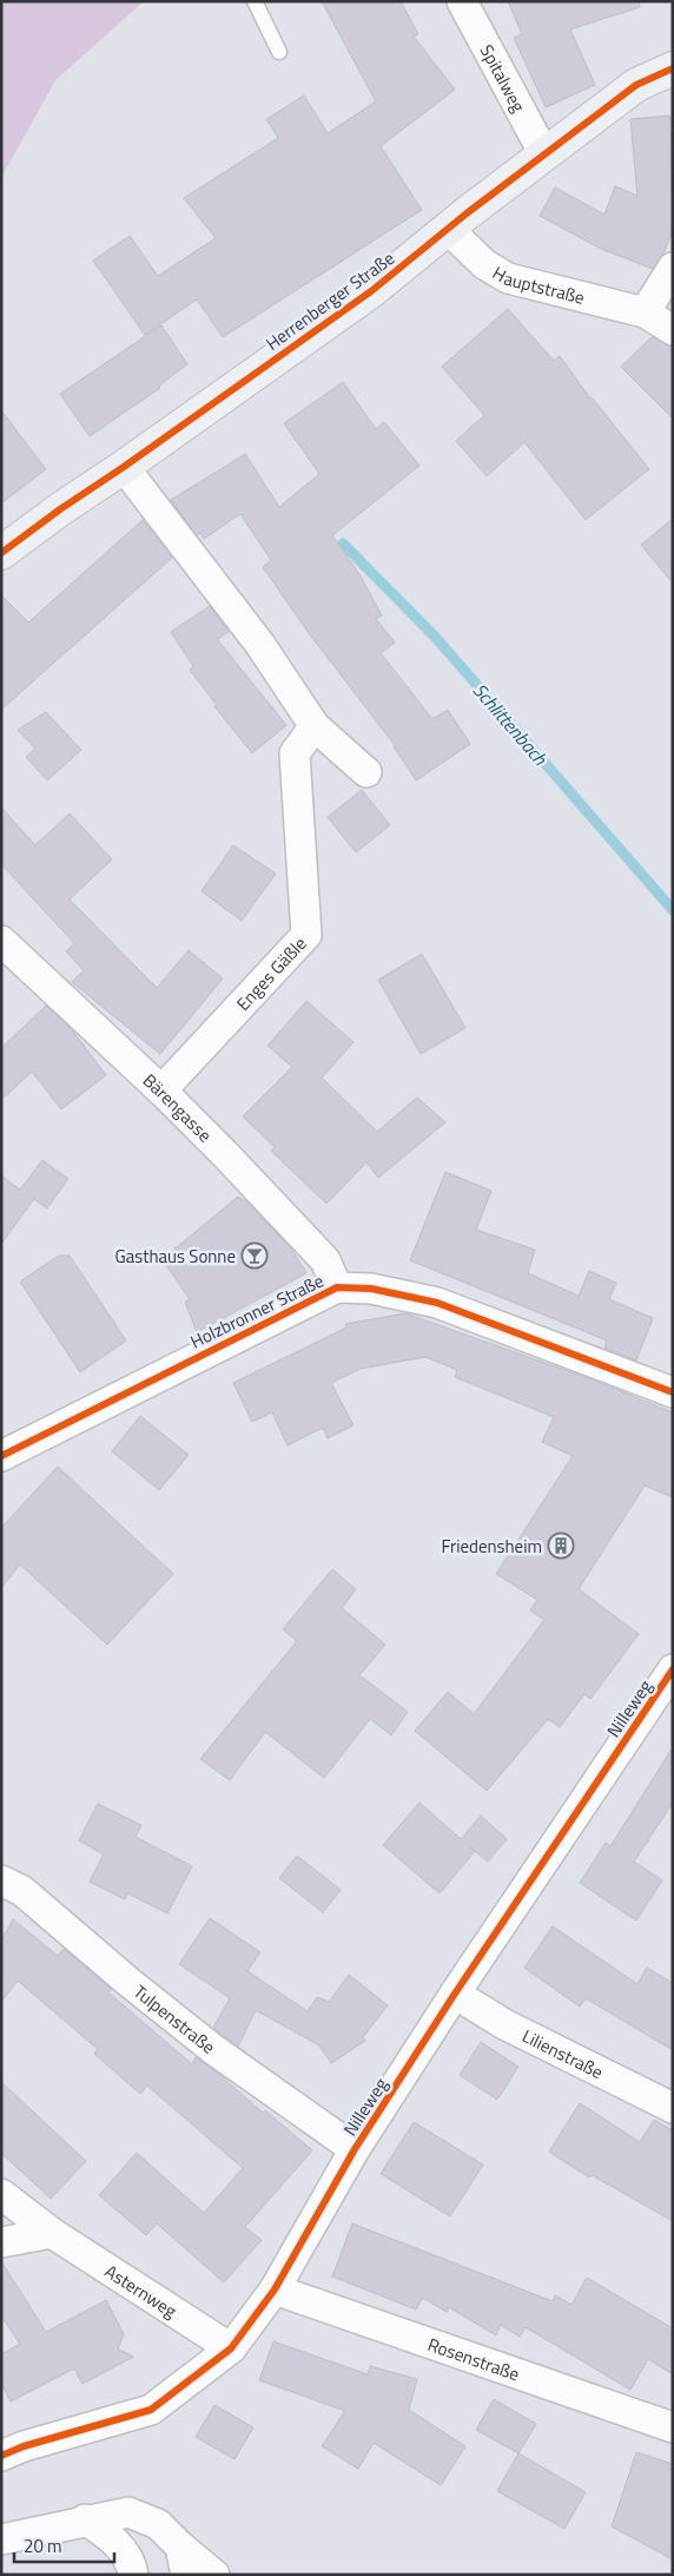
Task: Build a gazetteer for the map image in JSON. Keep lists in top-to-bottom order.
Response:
{
  "streets": {
    "street": [
      "Spitalweg",
      "Hauptstraße",
      "Herrenberger Straße",
      "Enges Gäßle",
      "Bärengasse",
      "Holzbronner Straße",
      "Nilleweg",
      "Tulpenstraße",
      "Lilienstraße",
      "Asternweg",
      "Rosenstraße"
    ]
  },
  "crossings": [
    ["Spitalweg", "Herrenberger Straße"],
    ["Hauptstraße", "Herrenberger Straße"],
    ["Enges Gäßle", "Bärengasse"],
    ["Bärengasse", "Holzbronner Straße"],
    ["Nilleweg", "Tulpenstraße"],
    ["Nilleweg", "Lilienstraße"],
    ["Nilleweg", "Asternweg"],
    ["Nilleweg", "Rosenstraße"]
  ],
  "water": ["Schlittenbach"],
  "places": {
    "bar": ["Gasthaus Sonne"],
    "building": ["Friedensheim"]
  },
  "scale_bar": "20 m"
}
